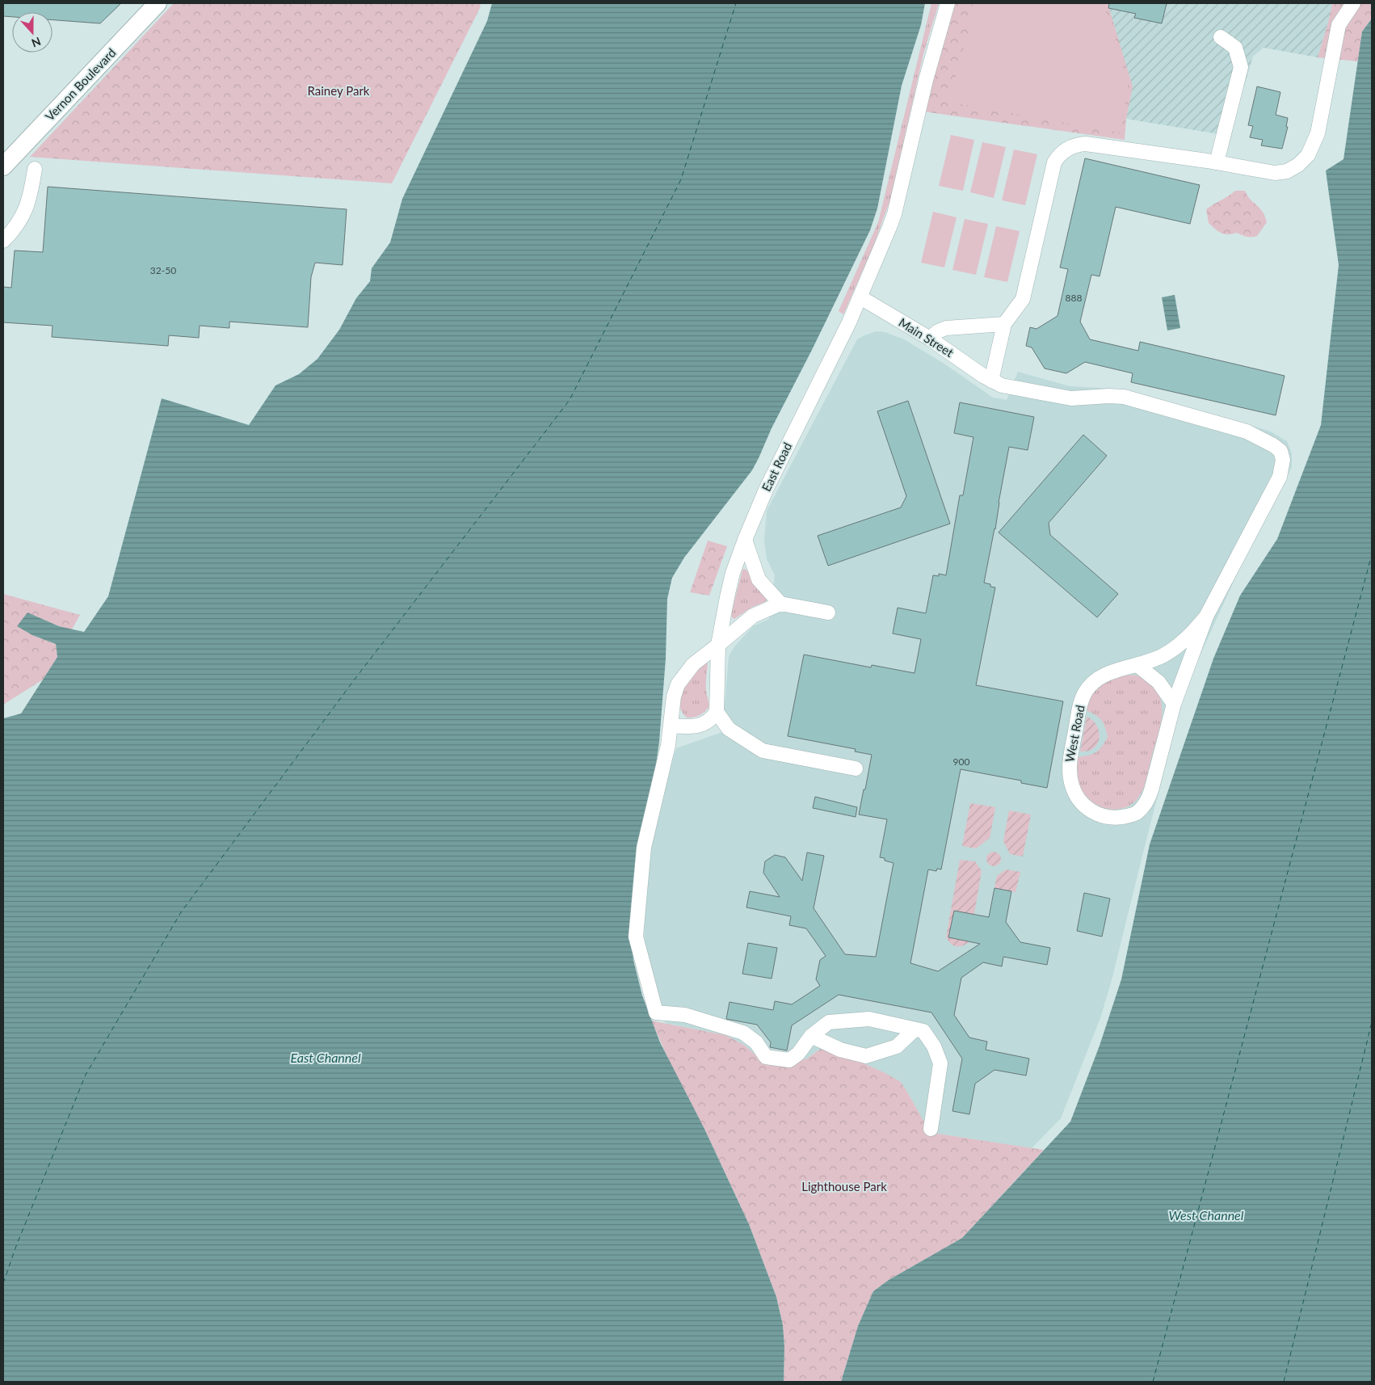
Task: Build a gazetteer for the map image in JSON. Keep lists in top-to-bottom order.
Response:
{
  "streets": {
    "main road": ["Vernon Boulevard"],
    "street": ["Main Street", "East Road", "West Road"]
  },
  "crossings": [
    ["Main Street", "East Road"],
    ["Main Street", "West Road"]
  ],
  "water": ["East Channel", "West Channel"],
  "parks": ["Rainey Park", "Lighthouse Park"],
  "house_numbers": ["32-50", "888", "900"],
  "north": "bottom"
}
